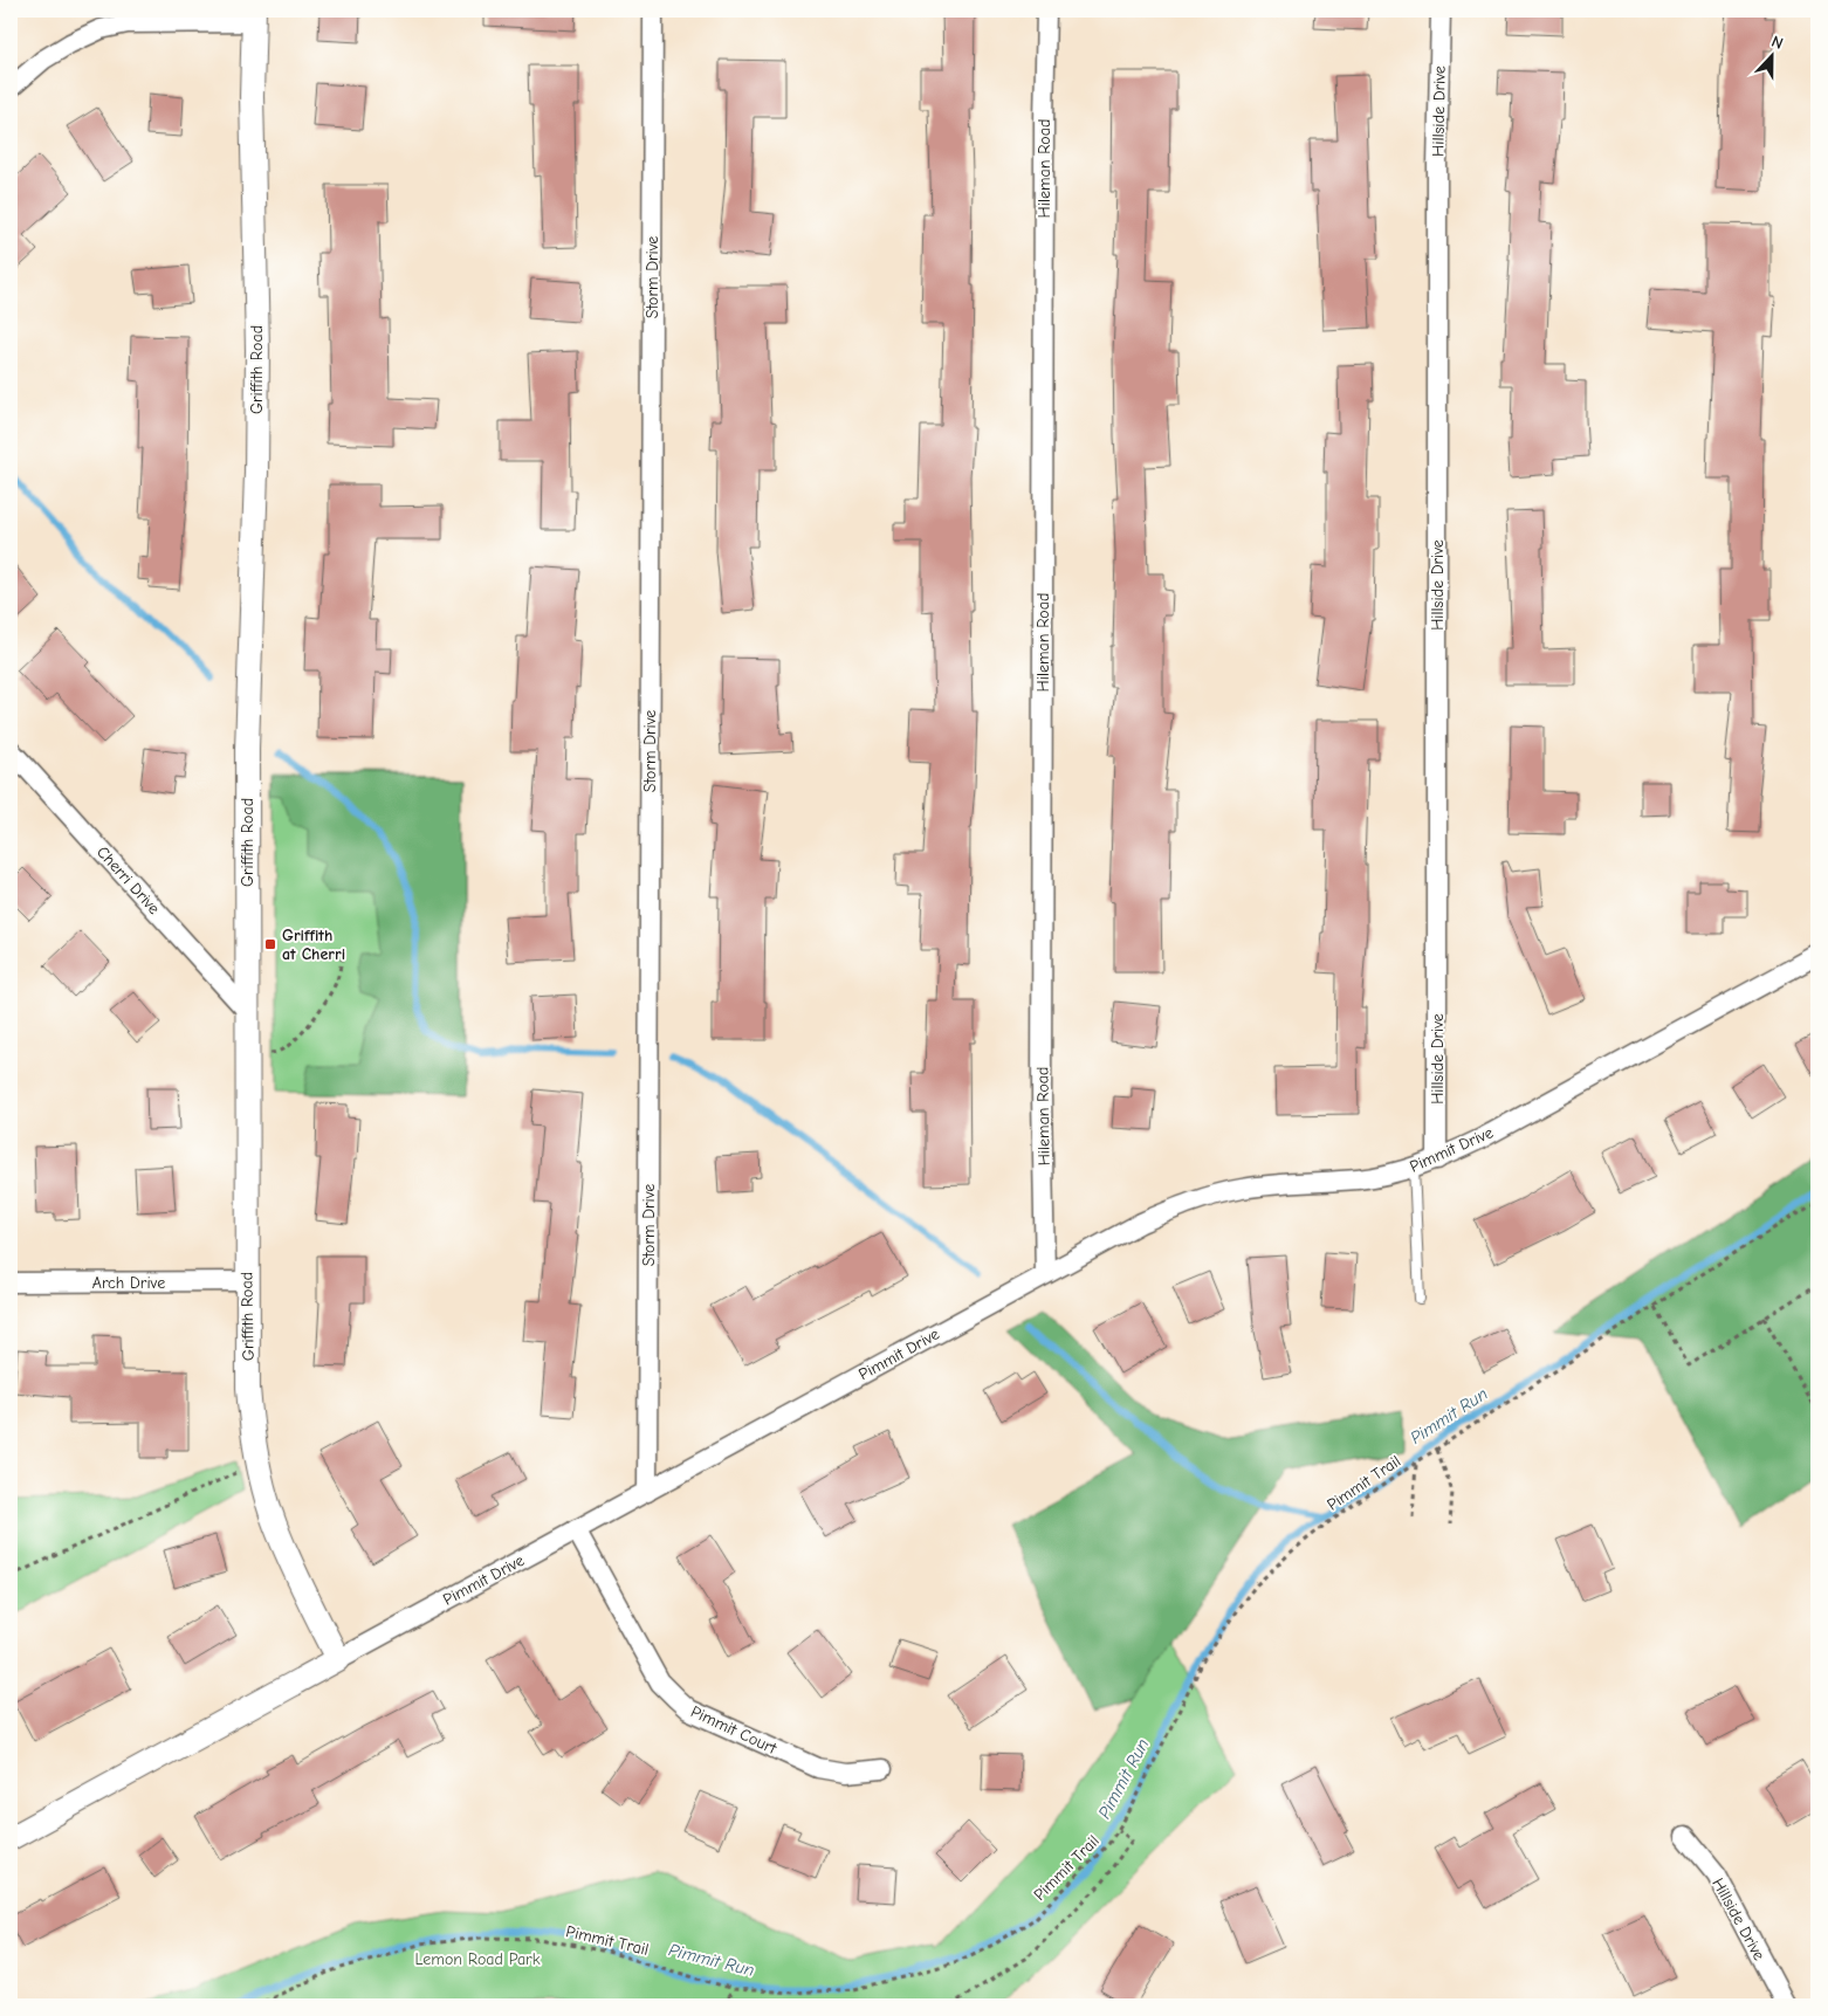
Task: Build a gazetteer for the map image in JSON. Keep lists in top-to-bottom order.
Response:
{
  "streets": {
    "street": [
      "Hillside Drive",
      "Hileman Road",
      "Storm Drive",
      "Griffith Road",
      "Cherri Drive",
      "Pimmit Drive",
      "Arch Drive",
      "Pimmit Court"
    ],
    "path": ["Pimmit Trail"]
  },
  "crossings": [
    ["Hillside Drive", "Pimmit Drive"],
    ["Hileman Road", "Pimmit Drive"],
    ["Storm Drive", "Pimmit Drive"],
    ["Griffith Road", "Cherri Drive"],
    ["Griffith Road", "Pimmit Drive"],
    ["Griffith Road", "Arch Drive"],
    ["Pimmit Drive", "Pimmit Court"]
  ],
  "water": ["Pimmit Run"],
  "parks": ["Lemon Road Park"],
  "places": {
    "transit": ["Griffith at Cherri"]
  },
  "north": "top"
}
